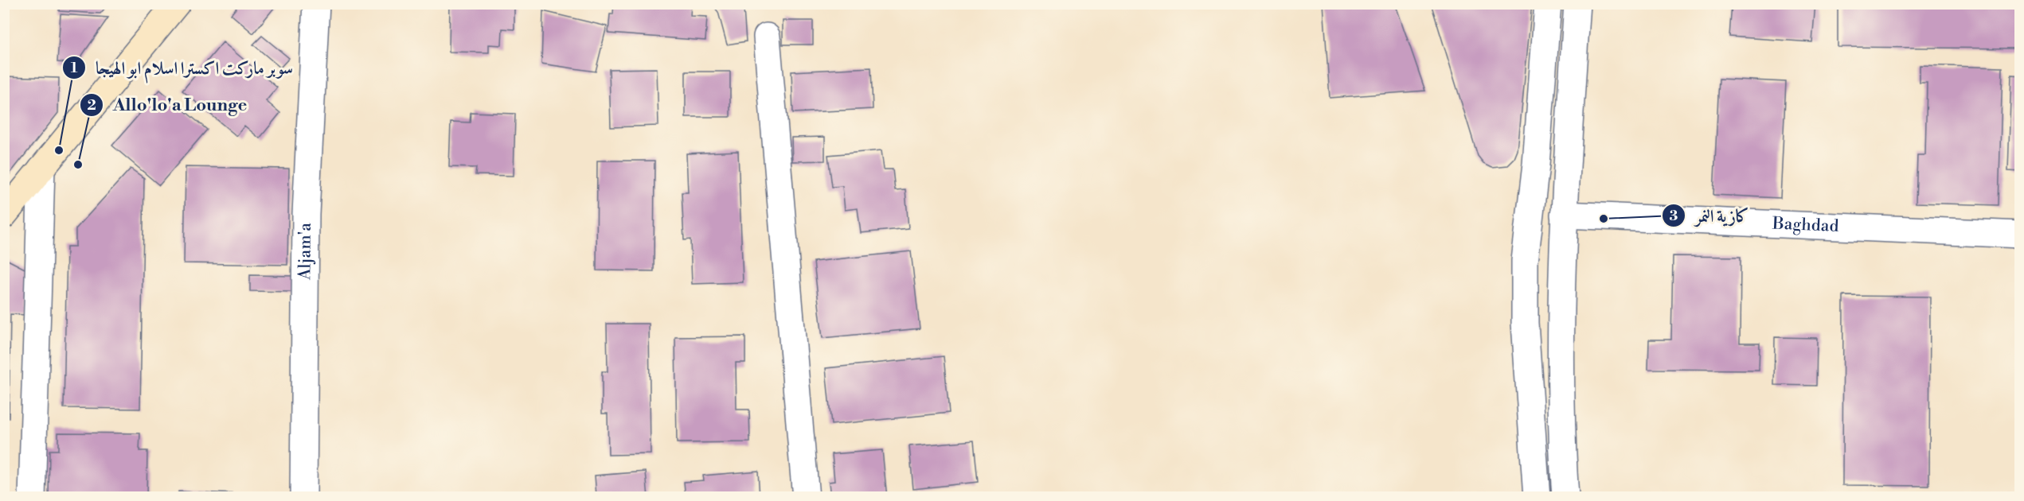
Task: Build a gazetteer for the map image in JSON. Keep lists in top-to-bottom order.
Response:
{
  "streets": {
    "street": ["Baghdad", "Aljam'a"]
  },
  "places": ["سوبر ماركت اكسترا اسلام ابو الهيجا", "Allo'lo'a Lounge", "كازية النمر"]
}
